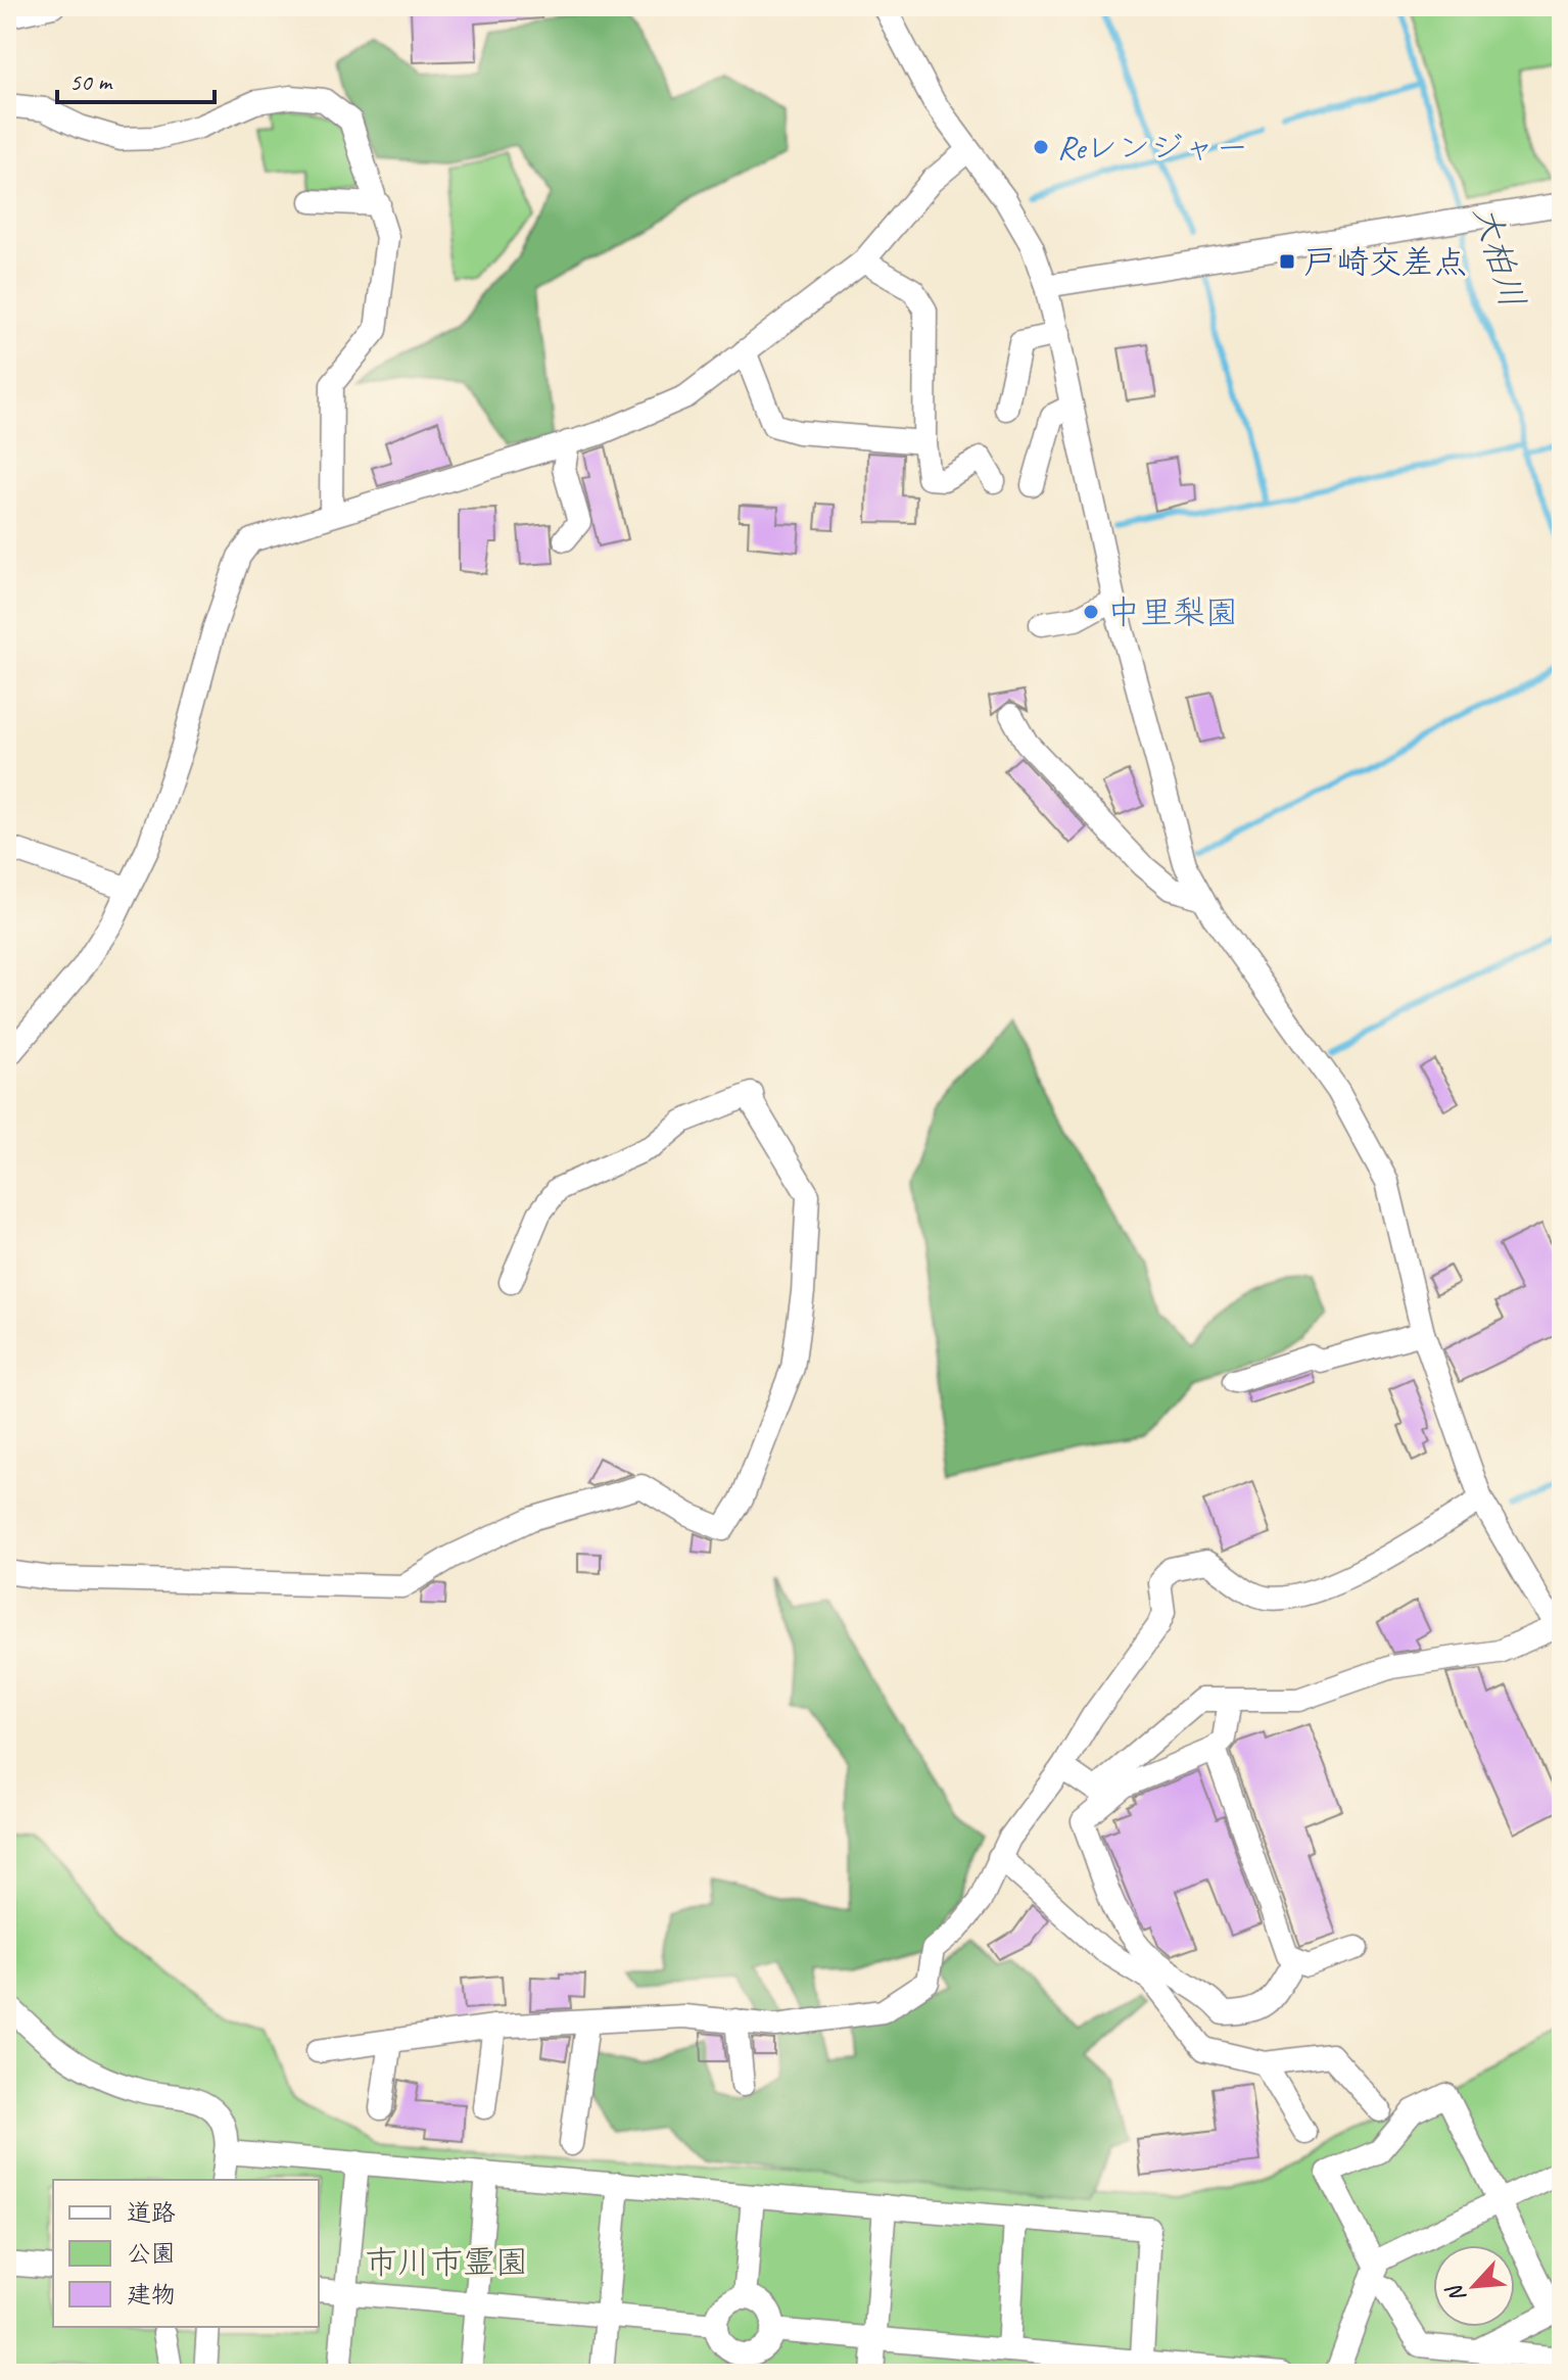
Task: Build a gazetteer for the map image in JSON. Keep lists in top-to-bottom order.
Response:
{
  "water": ["大柏川"],
  "parks": ["市川市霊園"],
  "places": {
    "other": ["Reレンジャー", "中里梨園"],
    "transit": ["戸崎交差点"]
  },
  "legend": ["道路", "公園", "建物"],
  "scale_bar": "50 m",
  "north": "bottom left"
}
